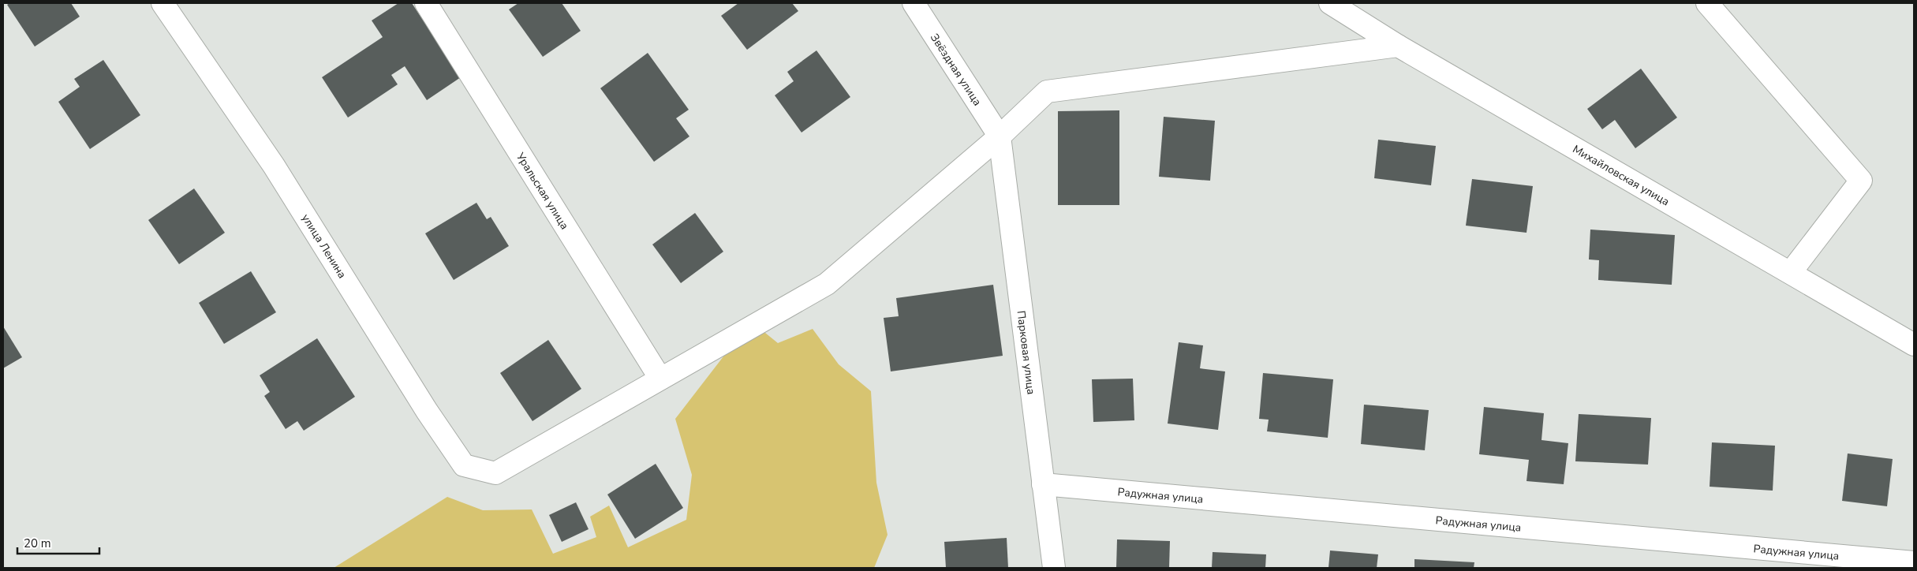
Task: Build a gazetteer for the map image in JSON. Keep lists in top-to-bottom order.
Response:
{
  "streets": {
    "street": [
      "Звёздная улица",
      "Михайловская улица",
      "Уральская улица",
      "улица Ленина",
      "Парковая улица",
      "Радужная улица"
    ]
  },
  "crossings": [
    ["Звёздная улица", "Парковая улица"],
    ["Уральская улица", "улица Ленина"],
    ["Парковая улица", "Радужная улица"]
  ],
  "scale_bar": "20 m"
}
